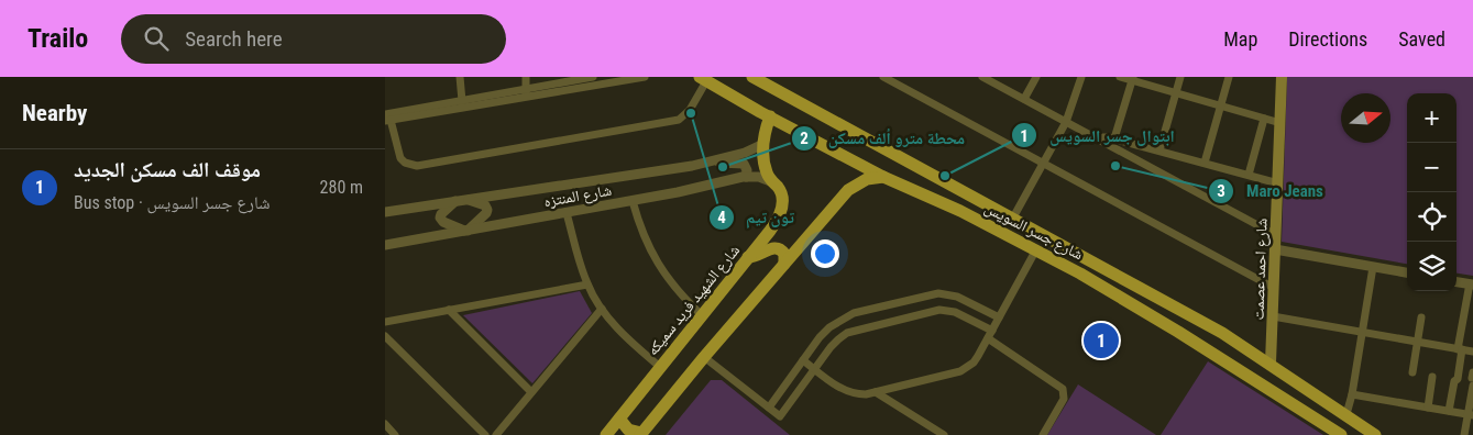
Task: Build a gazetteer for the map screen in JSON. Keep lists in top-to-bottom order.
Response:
{
  "streets": {
    "main road": ["شارع جسر السويس", "شارع احمد عصمت", "شارع الشهيد فريد سميكه"],
    "street": ["شارع المنتزه"]
  },
  "crossings": [
    ["شارع المنتزه", "شارع الشهيد فريد سميكه"],
    ["شارع جسر السويس", "شارع احمد عصمت"],
    ["شارع جسر السويس", "شارع الشهيد فريد سميكه"]
  ],
  "places": [
    "تون تيم",
    "Maro Jeans",
    "محطة مترو ألف مسكن",
    "ابتوال جسر السويس"
  ],
  "north": "right",
  "page": {
    "header": "Trailo",
    "search": "Search here",
    "nav": ["Map", "Directions", "Saved"],
    "heading": "Nearby",
    "map_buttons": ["+", "−"],
    "list": [
      {
        "mark": "1",
        "name": "موقف الف مسكن الجديد",
        "note": "Bus stop · شارع جسر السويس",
        "value": "280 m"
      }
    ],
    "pins": "1"
  }
}
